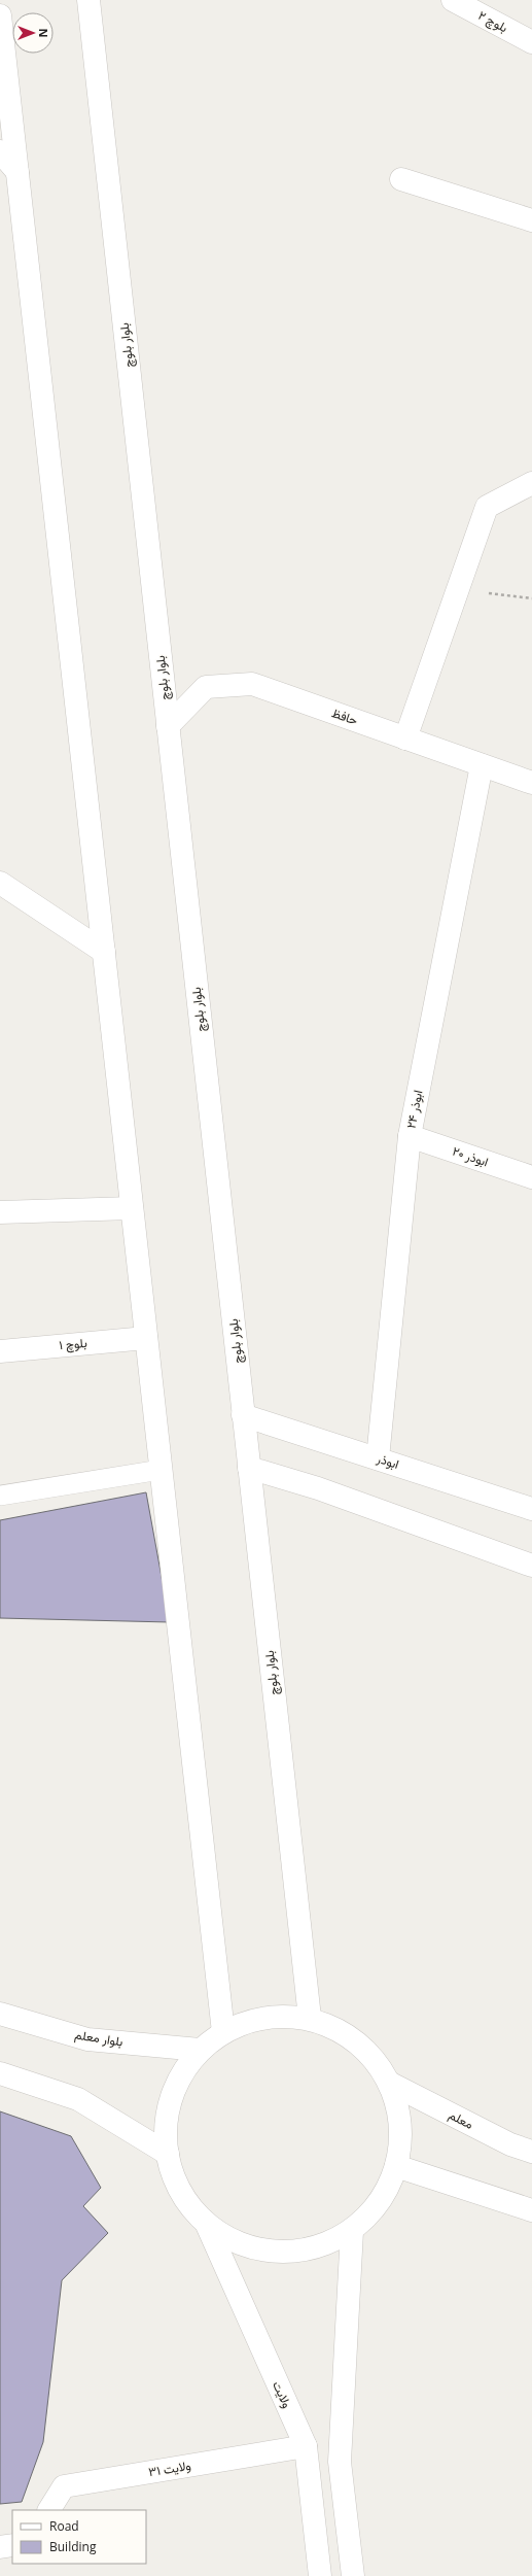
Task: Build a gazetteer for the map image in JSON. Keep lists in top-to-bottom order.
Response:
{
  "streets": {
    "main road": [
      "بلوچ ۲",
      "بلوار بلوچ",
      "حافظ",
      "ابوذر ۲۴",
      "ابوذر ۲۰",
      "بلوچ ۱",
      "ابوذر",
      "بلوار معلم",
      "معلم",
      "ولایت",
      "ولایت ۳۱"
    ]
  },
  "crossings": [
    ["بلوار بلوچ", "حافظ"],
    ["بلوار بلوچ", "ابوذر"],
    ["حافظ", "ابوذر ۲۴"],
    ["ابوذر ۲۴", "ابوذر ۲۰"],
    ["ابوذر ۲۴", "ابوذر"],
    ["ولایت", "ولایت ۳۱"]
  ],
  "legend": ["Road", "Building"],
  "north": "right"
}
